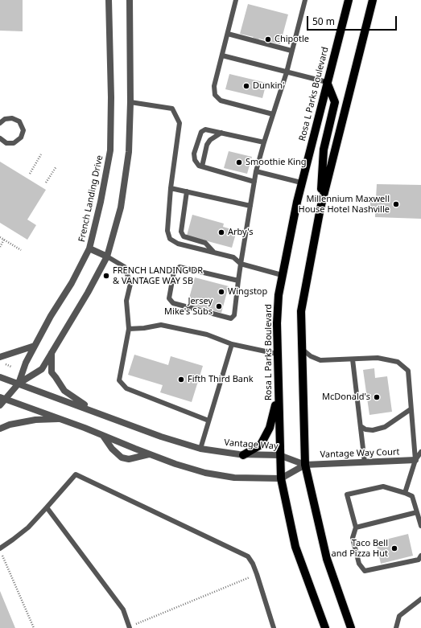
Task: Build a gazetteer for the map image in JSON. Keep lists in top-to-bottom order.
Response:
{
  "streets": {
    "main road": ["Rosa L Parks Boulevard"],
    "street": ["French Landing Drive", "Vantage Way", "Vantage Way Court"]
  },
  "crossings": [
    ["Rosa L Parks Boulevard", "Vantage Way"],
    ["French Landing Drive", "Vantage Way"],
    ["Vantage Way", "Vantage Way Court"]
  ],
  "places": [
    "Chipotle",
    "Dunkin'",
    "Smoothie King",
    "Millennium Maxwell House Hotel Nashville",
    "Arby's",
    "FRENCH LANDING DR & VANTAGE WAY SB",
    "Wingstop",
    "Jersey Mike's Subs",
    "Fifth Third Bank",
    "McDonald's",
    "Taco Bell and Pizza Hut"
  ],
  "scale_bar": "50 m"
}
